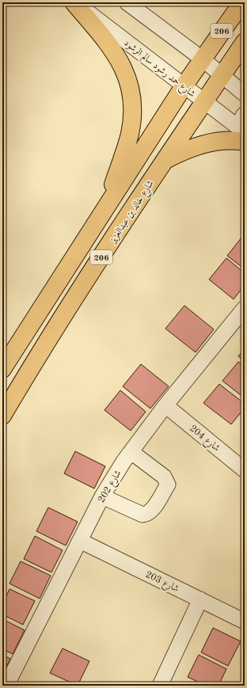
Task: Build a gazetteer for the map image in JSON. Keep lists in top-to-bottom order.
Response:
{
  "streets": {
    "main road": ["206", "شارع خالد بن عبدالعزيز"],
    "street": [
      "شارع حمد رشود سالم الرشود",
      "شارع 204",
      "شارع 202",
      "شارع 203"
    ]
  },
  "crossings": [
    ["206", "شارع حمد رشود سالم الرشود"],
    ["شارع حمد رشود سالم الرشود", "شارع خالد بن عبدالعزيز"],
    ["شارع 204", "شارع 202"],
    ["شارع 202", "شارع 203"]
  ]
}
